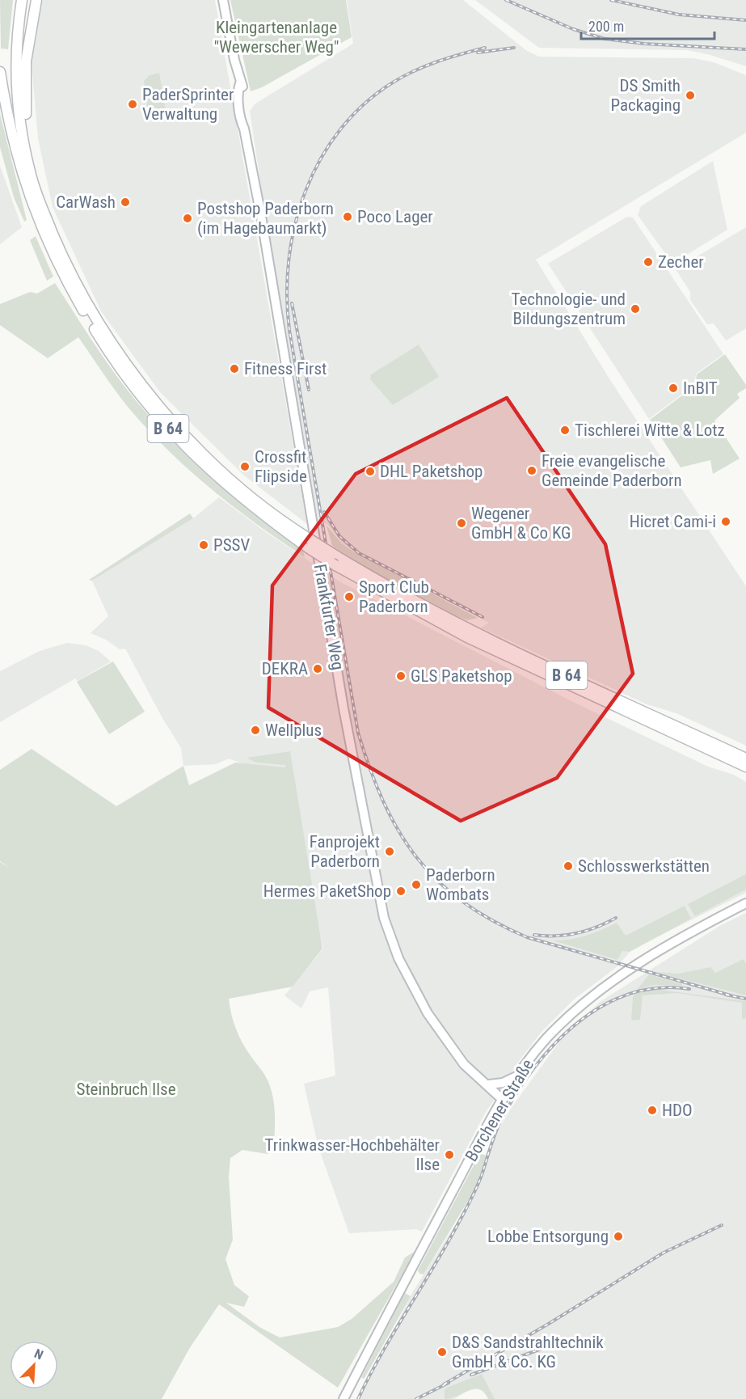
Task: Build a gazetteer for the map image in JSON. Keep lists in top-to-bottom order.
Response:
{
  "streets": {
    "highway": ["B 64"],
    "main road": ["Frankfurter Weg", "Borchener Straße"]
  },
  "crossings": [
    ["Frankfurter Weg", "Borchener Straße"]
  ],
  "parks": ["Kleingartenanlage \"Wewerscher Weg\"", "Steinbruch Ilse"],
  "places": [
    "DS Smith Packaging",
    "PaderSprinter Verwaltung",
    "CarWash",
    "Poco Lager",
    "Postshop Paderborn (im Hagebaumarkt)",
    "Zecher",
    "Technologie- und Bildungszentrum",
    "Fitness First",
    "InBIT",
    "Tischlerei Witte & Lotz",
    "Crossfit Flipside",
    "Freie evangelische Gemeinde Paderborn",
    "DHL Paketshop",
    "Hicret Cami-i",
    "Wegener GmbH & Co KG",
    "PSSV",
    "Sport Club Paderborn",
    "DEKRA",
    "GLS Paketshop",
    "Wellplus",
    "Fanprojekt Paderborn",
    "Schlosswerkstätten",
    "Paderborn Wombats",
    "Hermes PaketShop",
    "HDO",
    "Trinkwasser-Hochbehälter Ilse",
    "Lobbe Entsorgung",
    "D&S Sandstrahltechnik GmbH & Co. KG"
  ],
  "scale_bar": "200 m",
  "north": "top right"
}
